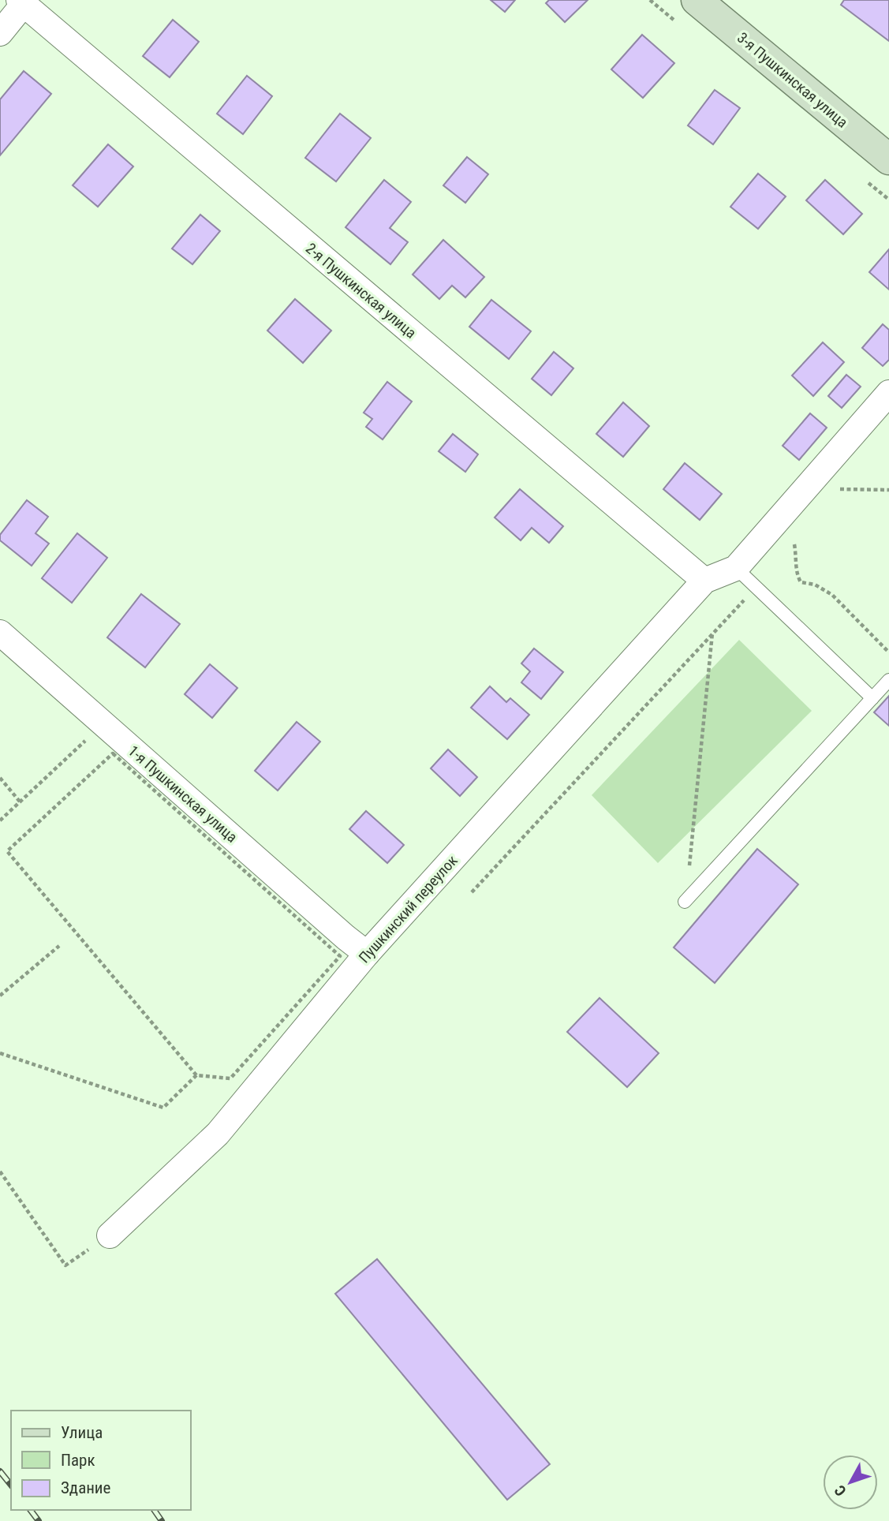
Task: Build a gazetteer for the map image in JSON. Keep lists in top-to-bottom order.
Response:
{
  "streets": {
    "main road": ["3-я Пушкинская улица"],
    "street": ["2-я Пушкинская улица", "1-я Пушкинская улица", "Пушкинский переулок"]
  },
  "crossings": [
    ["2-я Пушкинская улица", "Пушкинский переулок"],
    ["1-я Пушкинская улица", "Пушкинский переулок"]
  ],
  "legend": ["Улица", "Парк", "Здание"],
  "north": "bottom left"
}
